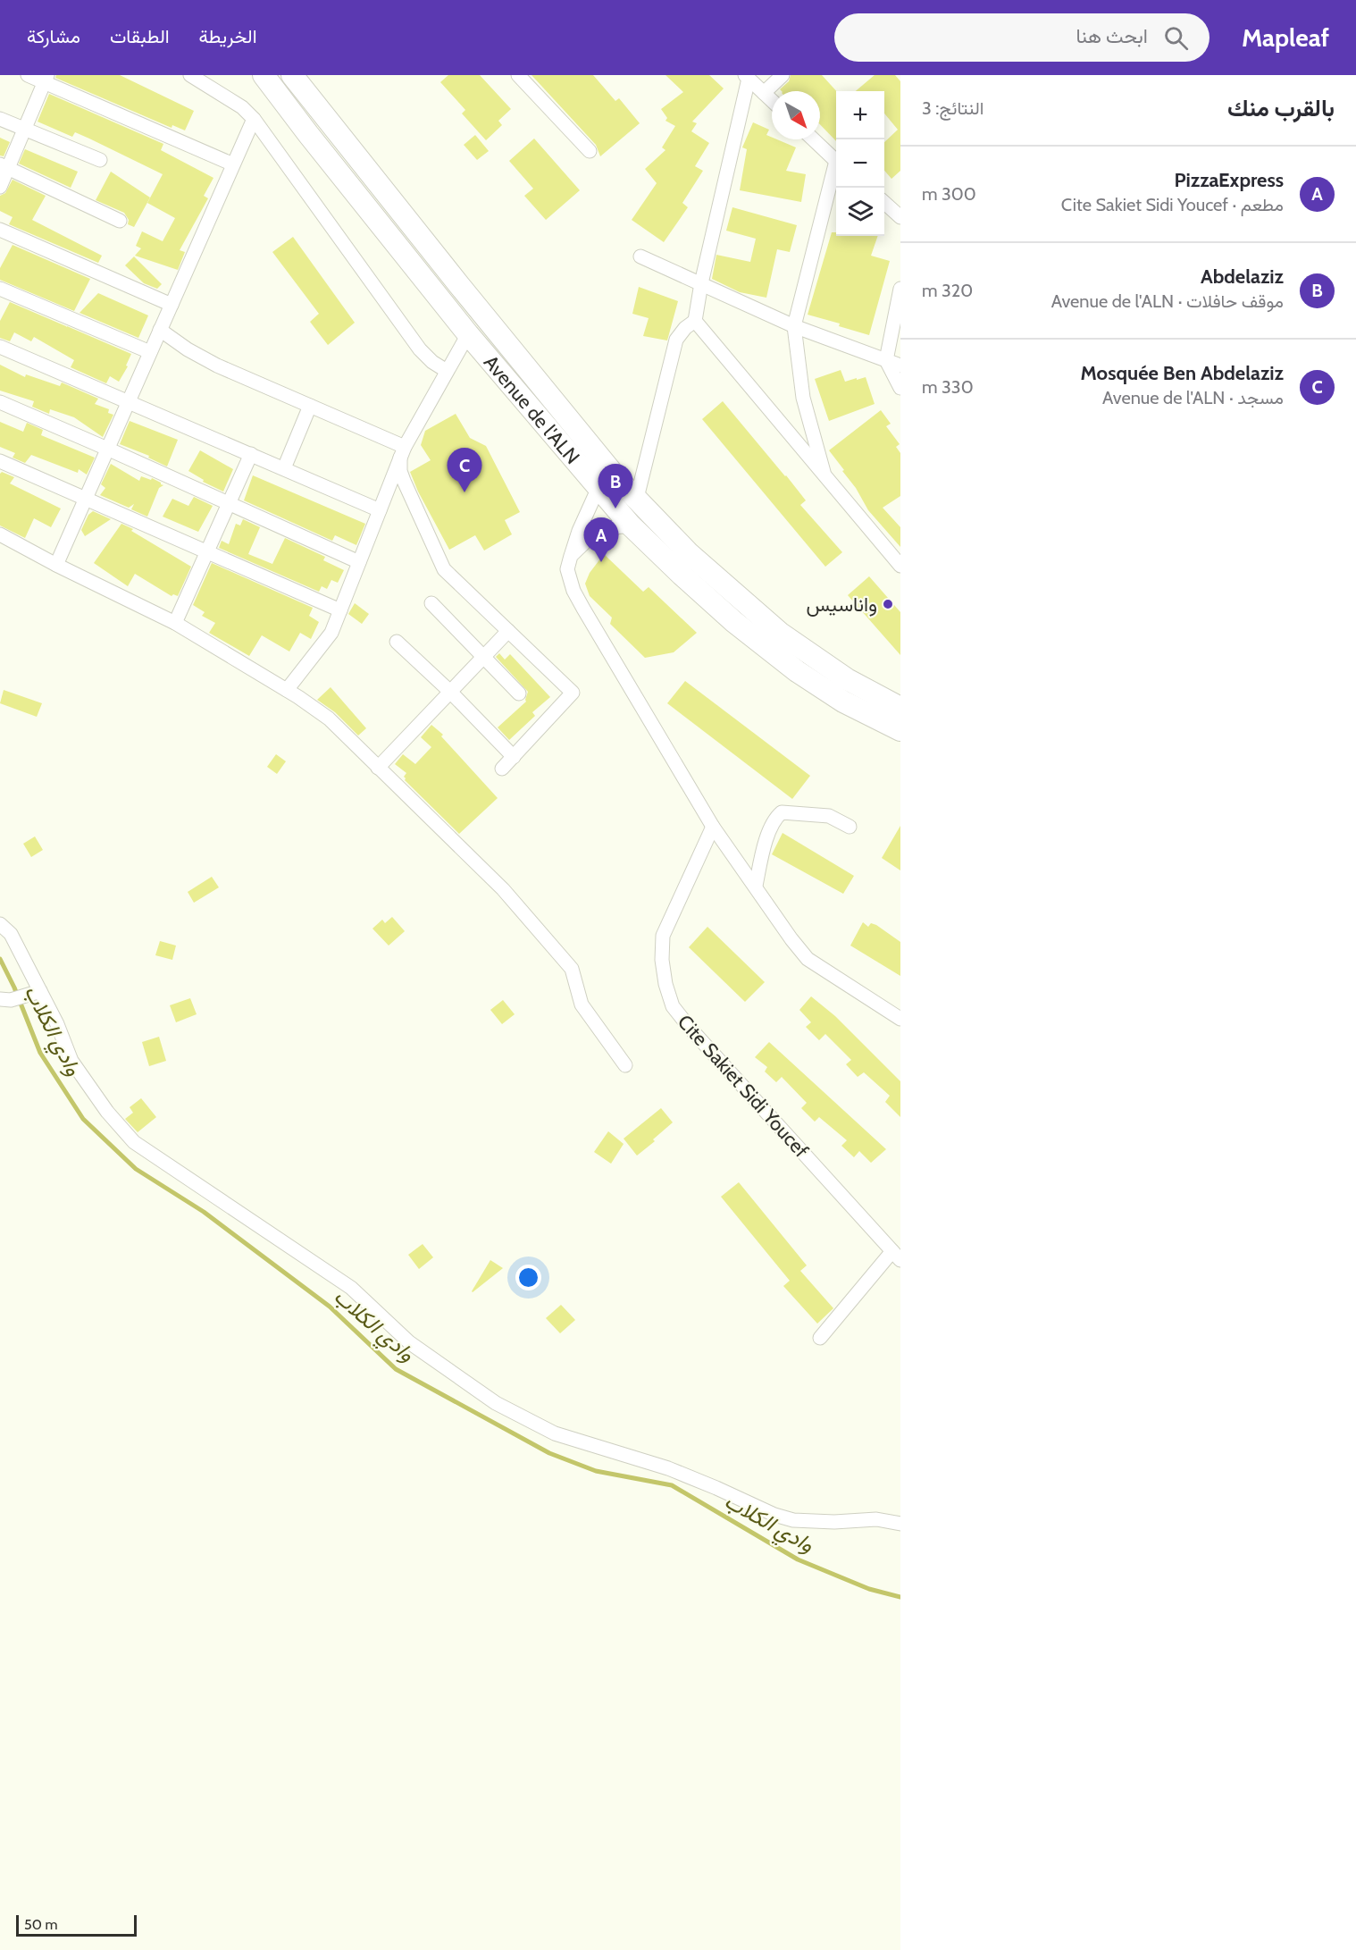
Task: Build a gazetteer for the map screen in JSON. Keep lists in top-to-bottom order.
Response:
{
  "streets": {
    "main road": ["Avenue de l'ALN"],
    "street": ["Cite Sakiet Sidi Youcef"]
  },
  "water": ["وادي الكلاب"],
  "places": ["واناسيس"],
  "scale_bar": "50 m",
  "north": "bottom right",
  "page": {
    "header": "Mapleaf",
    "search": "ابحث هنا",
    "nav": ["الخريطة", "الطبقات", "مشاركة"],
    "heading": ["بالقرب منك", "النتائج: 3"],
    "map_buttons": ["+", "−"],
    "list": [
      {
        "mark": "A",
        "name": "PizzaExpress",
        "note": "مطعم · Cite Sakiet Sidi Youcef",
        "value": "300 m"
      },
      {
        "mark": "B",
        "name": "Abdelaziz",
        "note": "موقف حافلات · Avenue de l'ALN",
        "value": "320 m"
      },
      {
        "mark": "C",
        "name": "Mosquée Ben Abdelaziz",
        "note": "مسجد · Avenue de l'ALN",
        "value": "330 m"
      }
    ],
    "pins": ["C", "B", "A"],
    "scale": "50 m"
  }
}
